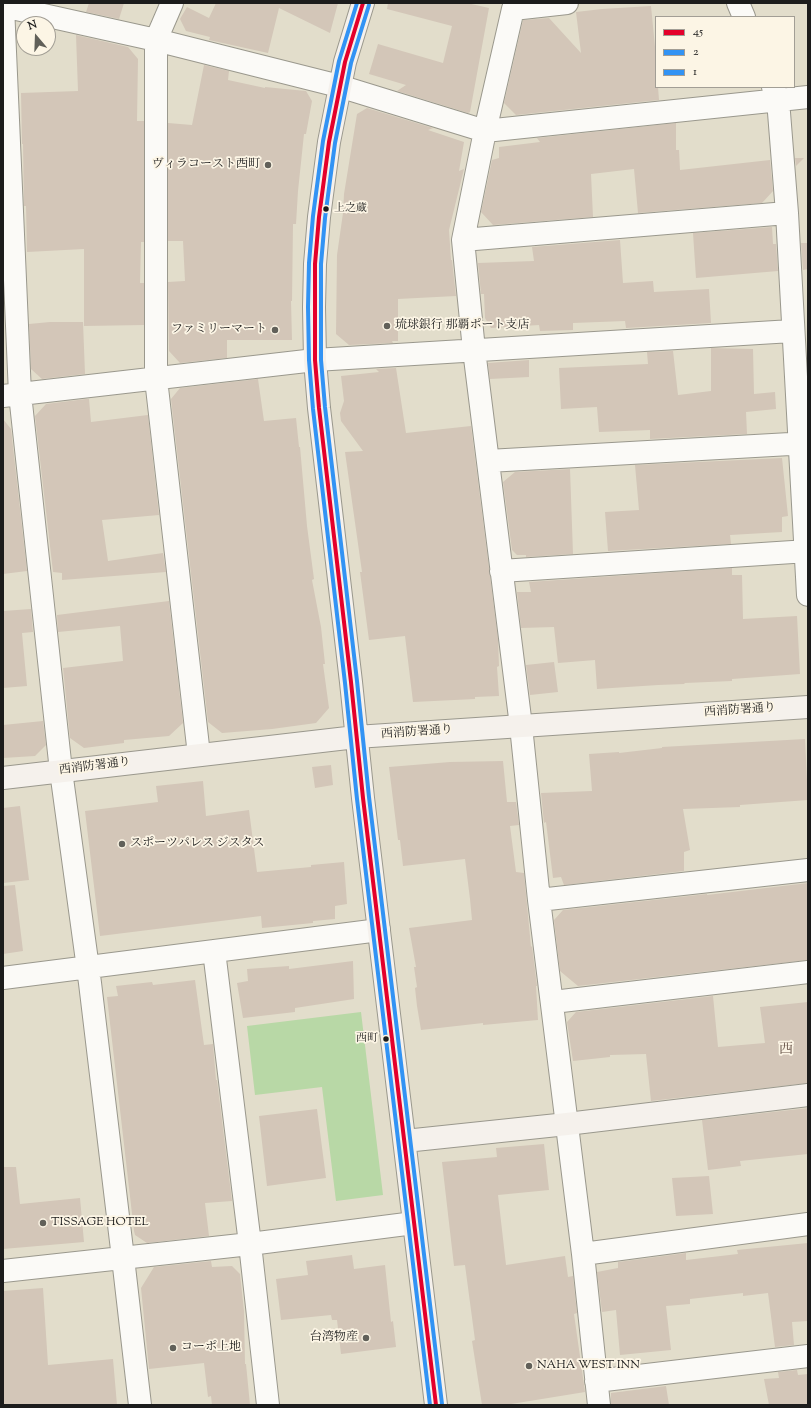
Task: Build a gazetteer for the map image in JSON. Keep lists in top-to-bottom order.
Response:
{
  "streets": {
    "main road": ["西消防署通り"]
  },
  "districts": ["西"],
  "places": [
    "ヴィラコースト西町",
    "上之蔵",
    "琉球銀行 那覇ポート支店",
    "ファミリーマート",
    "スポーツパレス ジスタス",
    "西町",
    "TISSAGE HOTEL",
    "台湾物産",
    "コーポ上地",
    "NAHA WEST INN"
  ],
  "lines": ["transit line 45", "transit line 2", "transit line 1"],
  "legend": ["45", "2", "1"],
  "north": "top"
}
